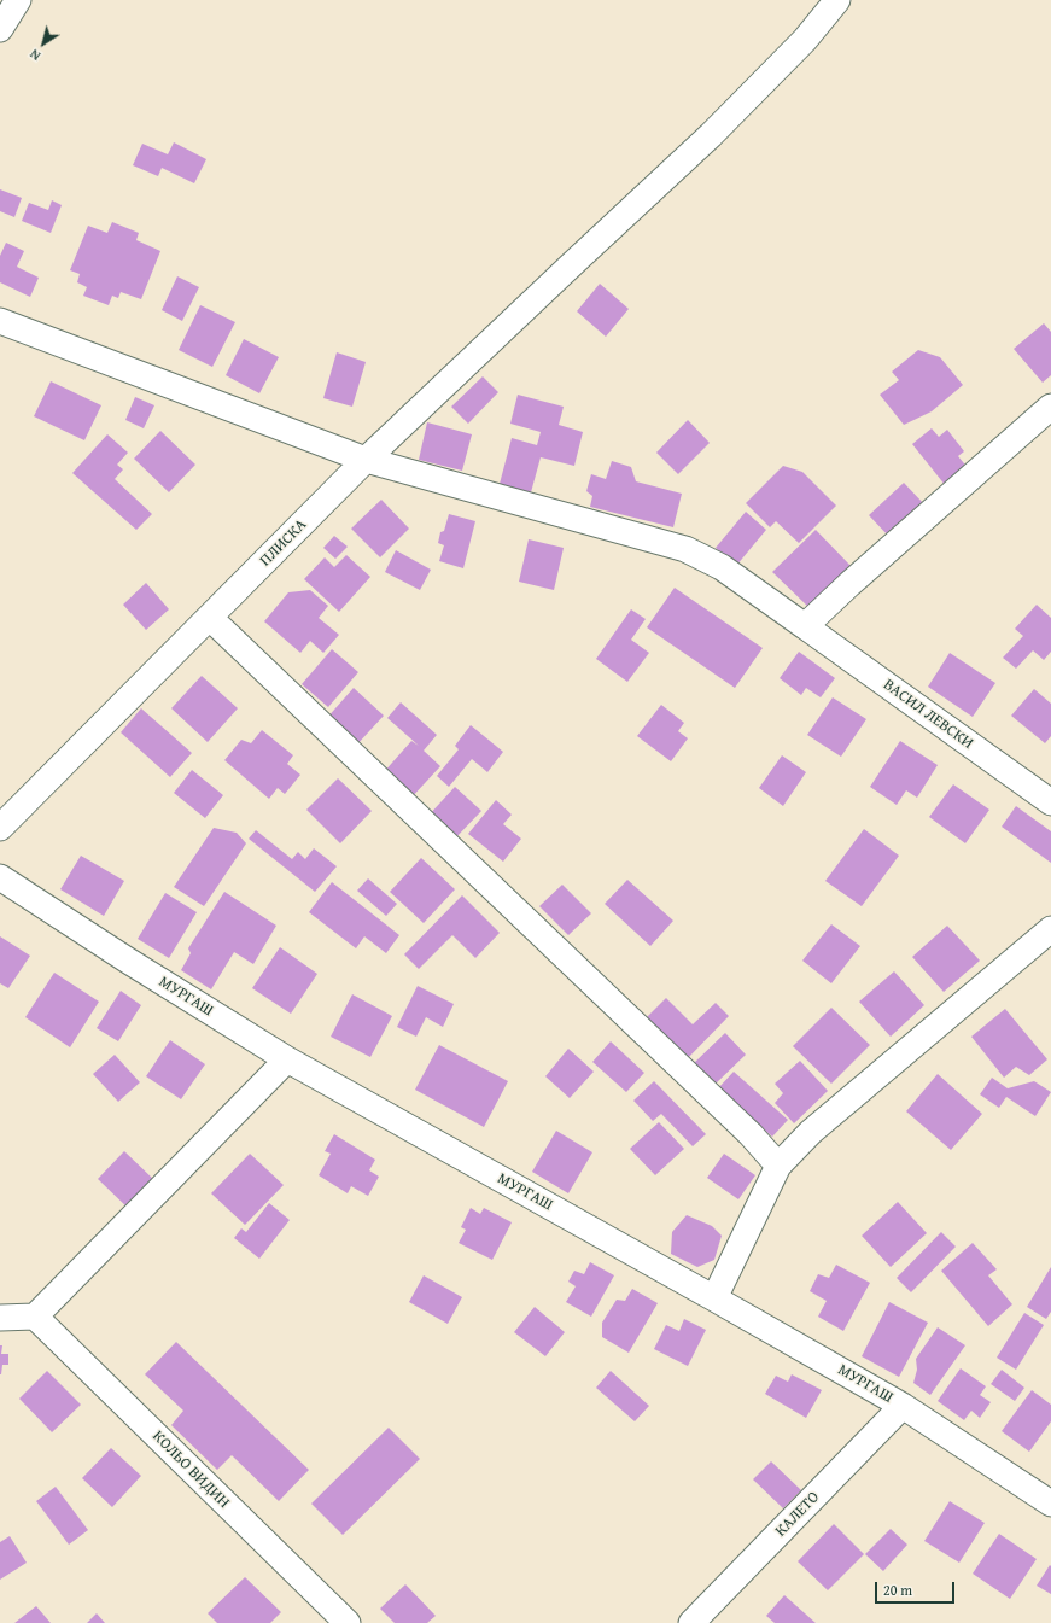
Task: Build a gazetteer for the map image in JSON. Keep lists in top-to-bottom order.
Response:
{
  "streets": {
    "street": [
      "ПЛИСКА",
      "ВАСИЛ ЛЕВСКИ",
      "МУРГАШ",
      "КОЛЬО ВИДИН",
      "КАЛЕТО"
    ]
  },
  "crossings": [
    ["ПЛИСКА", "ВАСИЛ ЛЕВСКИ"],
    ["МУРГАШ", "КАЛЕТО"]
  ],
  "scale_bar": "20 m",
  "north": "bottom left"
}
